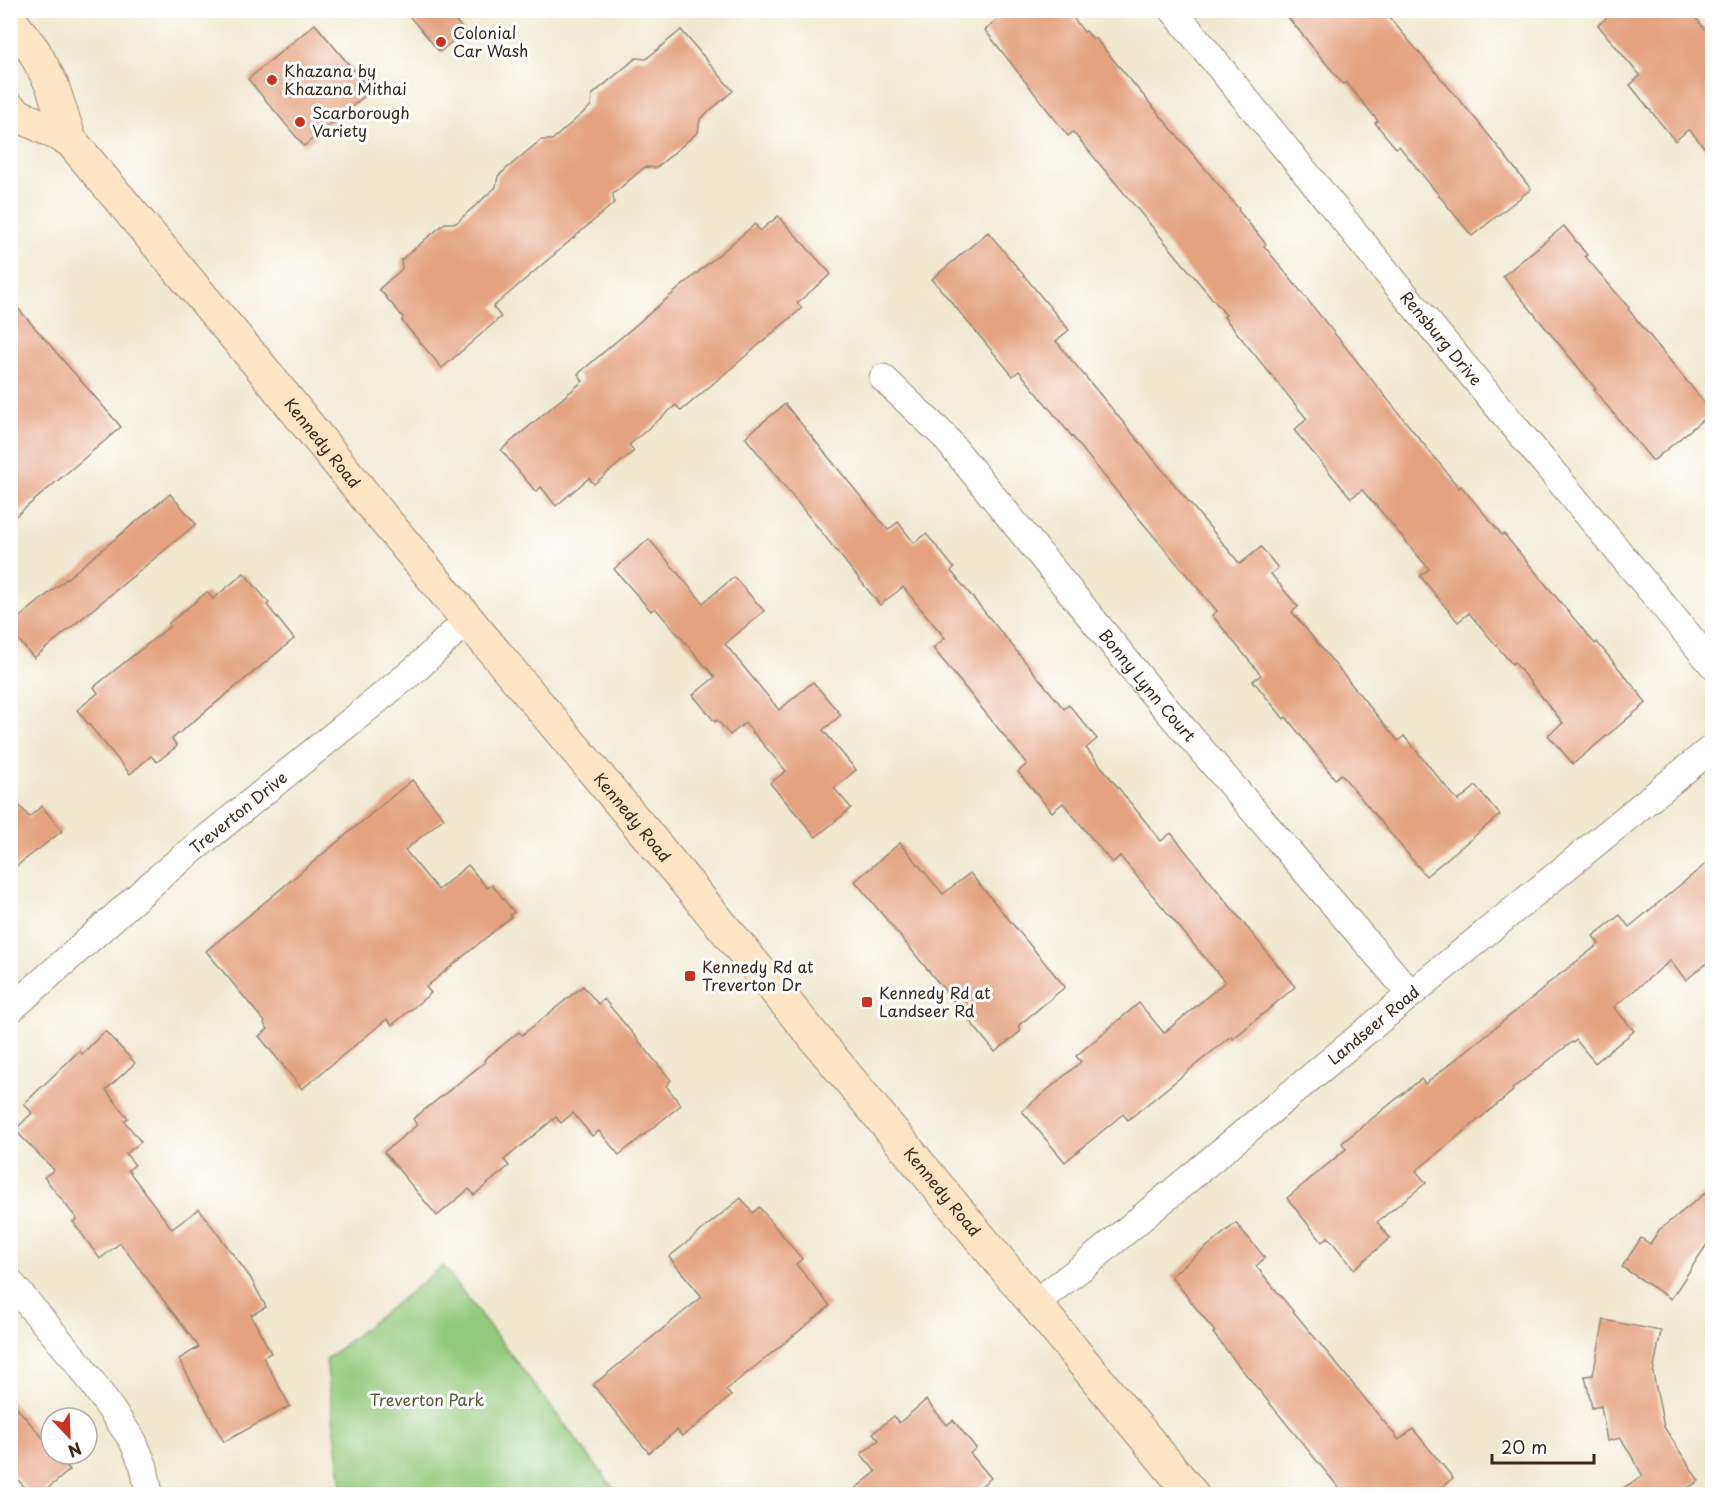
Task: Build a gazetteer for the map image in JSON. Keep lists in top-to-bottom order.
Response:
{
  "streets": {
    "main road": ["Kennedy Road"],
    "street": [
      "Rensburg Drive",
      "Bonny Lynn Court",
      "Treverton Drive",
      "Landseer Road"
    ]
  },
  "crossings": [
    ["Kennedy Road", "Treverton Drive"],
    ["Kennedy Road", "Landseer Road"],
    ["Bonny Lynn Court", "Landseer Road"]
  ],
  "parks": ["Treverton Park"],
  "places": {
    "other": ["Colonial Car Wash", "Khazana by Khazana Mithai", "Scarborough Variety"],
    "transit": ["Kennedy Rd at Treverton Dr", "Kennedy Rd at Landseer Rd"]
  },
  "scale_bar": "20 m",
  "north": "bottom right"
}
